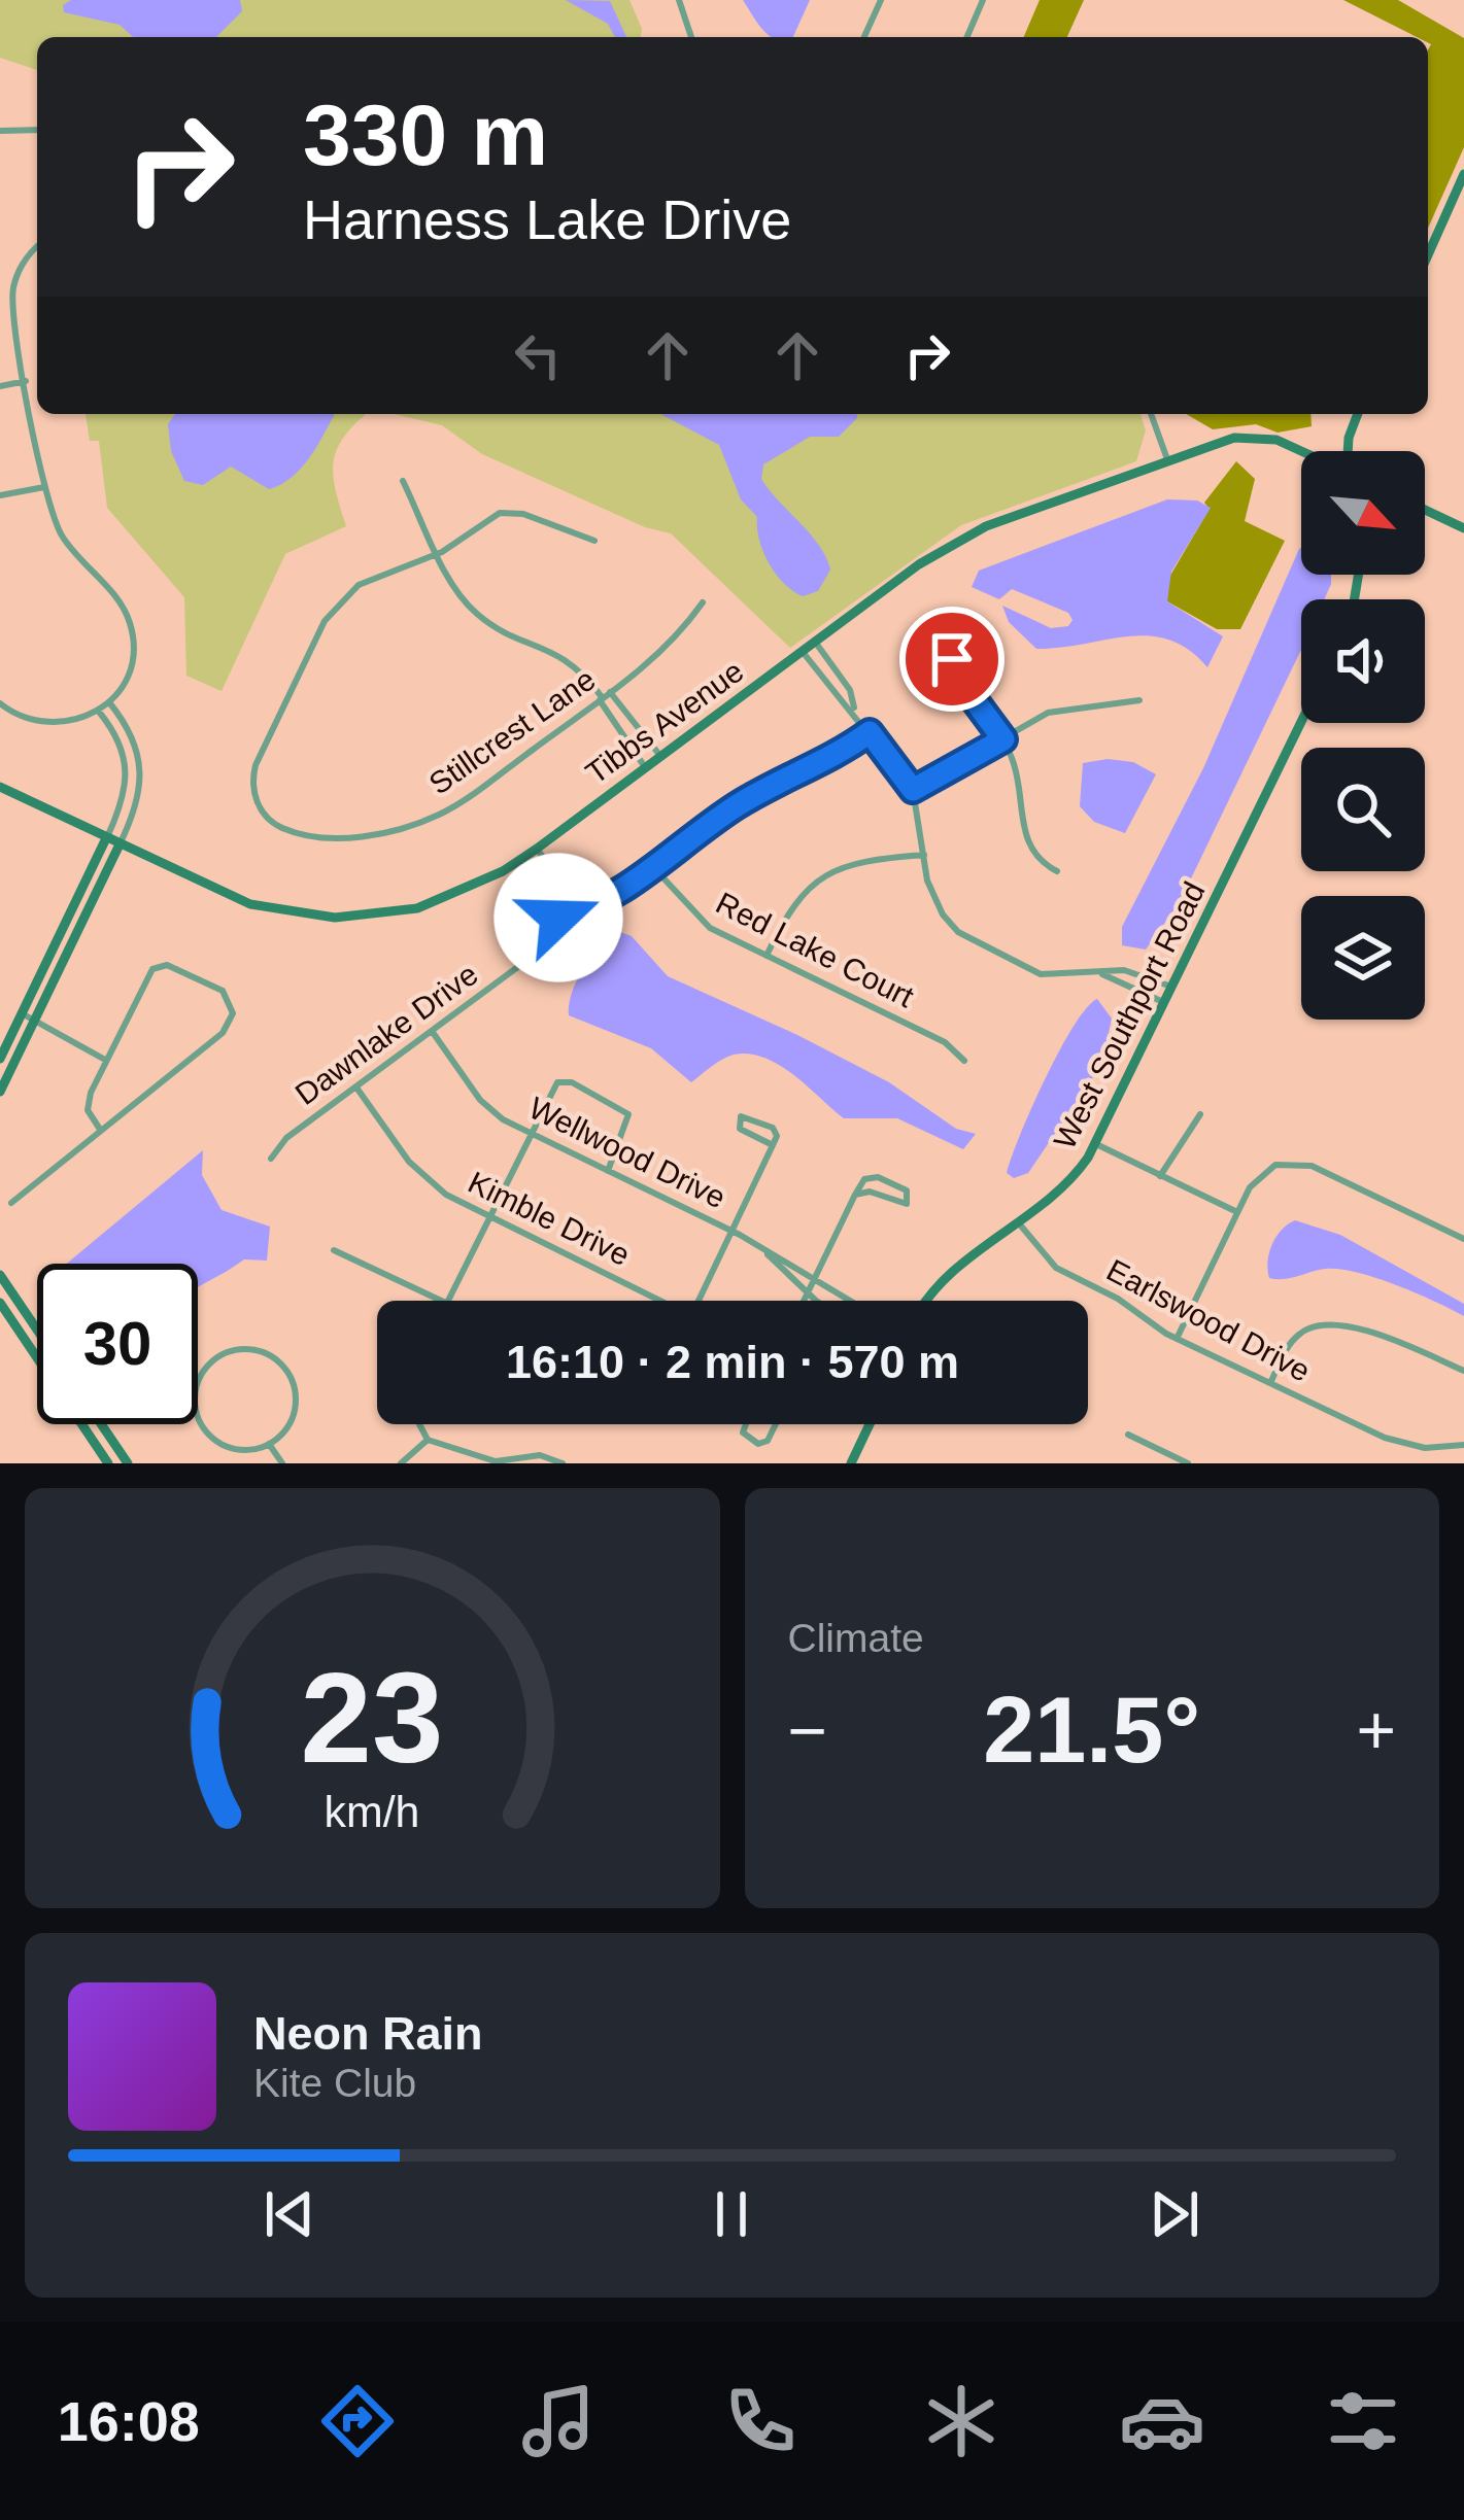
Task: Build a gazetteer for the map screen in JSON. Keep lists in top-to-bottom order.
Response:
{
  "streets": {
    "street": [
      "Tibbs Avenue",
      "Stillcrest Lane",
      "Red Lake Court",
      "West Southport Road",
      "Dawnlake Drive",
      "Wellwood Drive",
      "Kimble Drive",
      "Earlswood Drive"
    ]
  },
  "crossings": [
    ["West Southport Road", "Earlswood Drive"],
    ["Dawnlake Drive", "Wellwood Drive"],
    ["Dawnlake Drive", "Kimble Drive"]
  ],
  "north": "bottom right",
  "page": {
    "turn": ["330 m", "Harness Lake Drive"],
    "limit": "30",
    "trip": "16:10 · 2 min · 570 m",
    "tile": "Climate",
    "heat": ["−", "21.5°", "+"],
    "song": ["Neon Rain", "Kite Club"],
    "tabs": "16:08",
    "gauge": ["23", "km/h"]
  }
}
